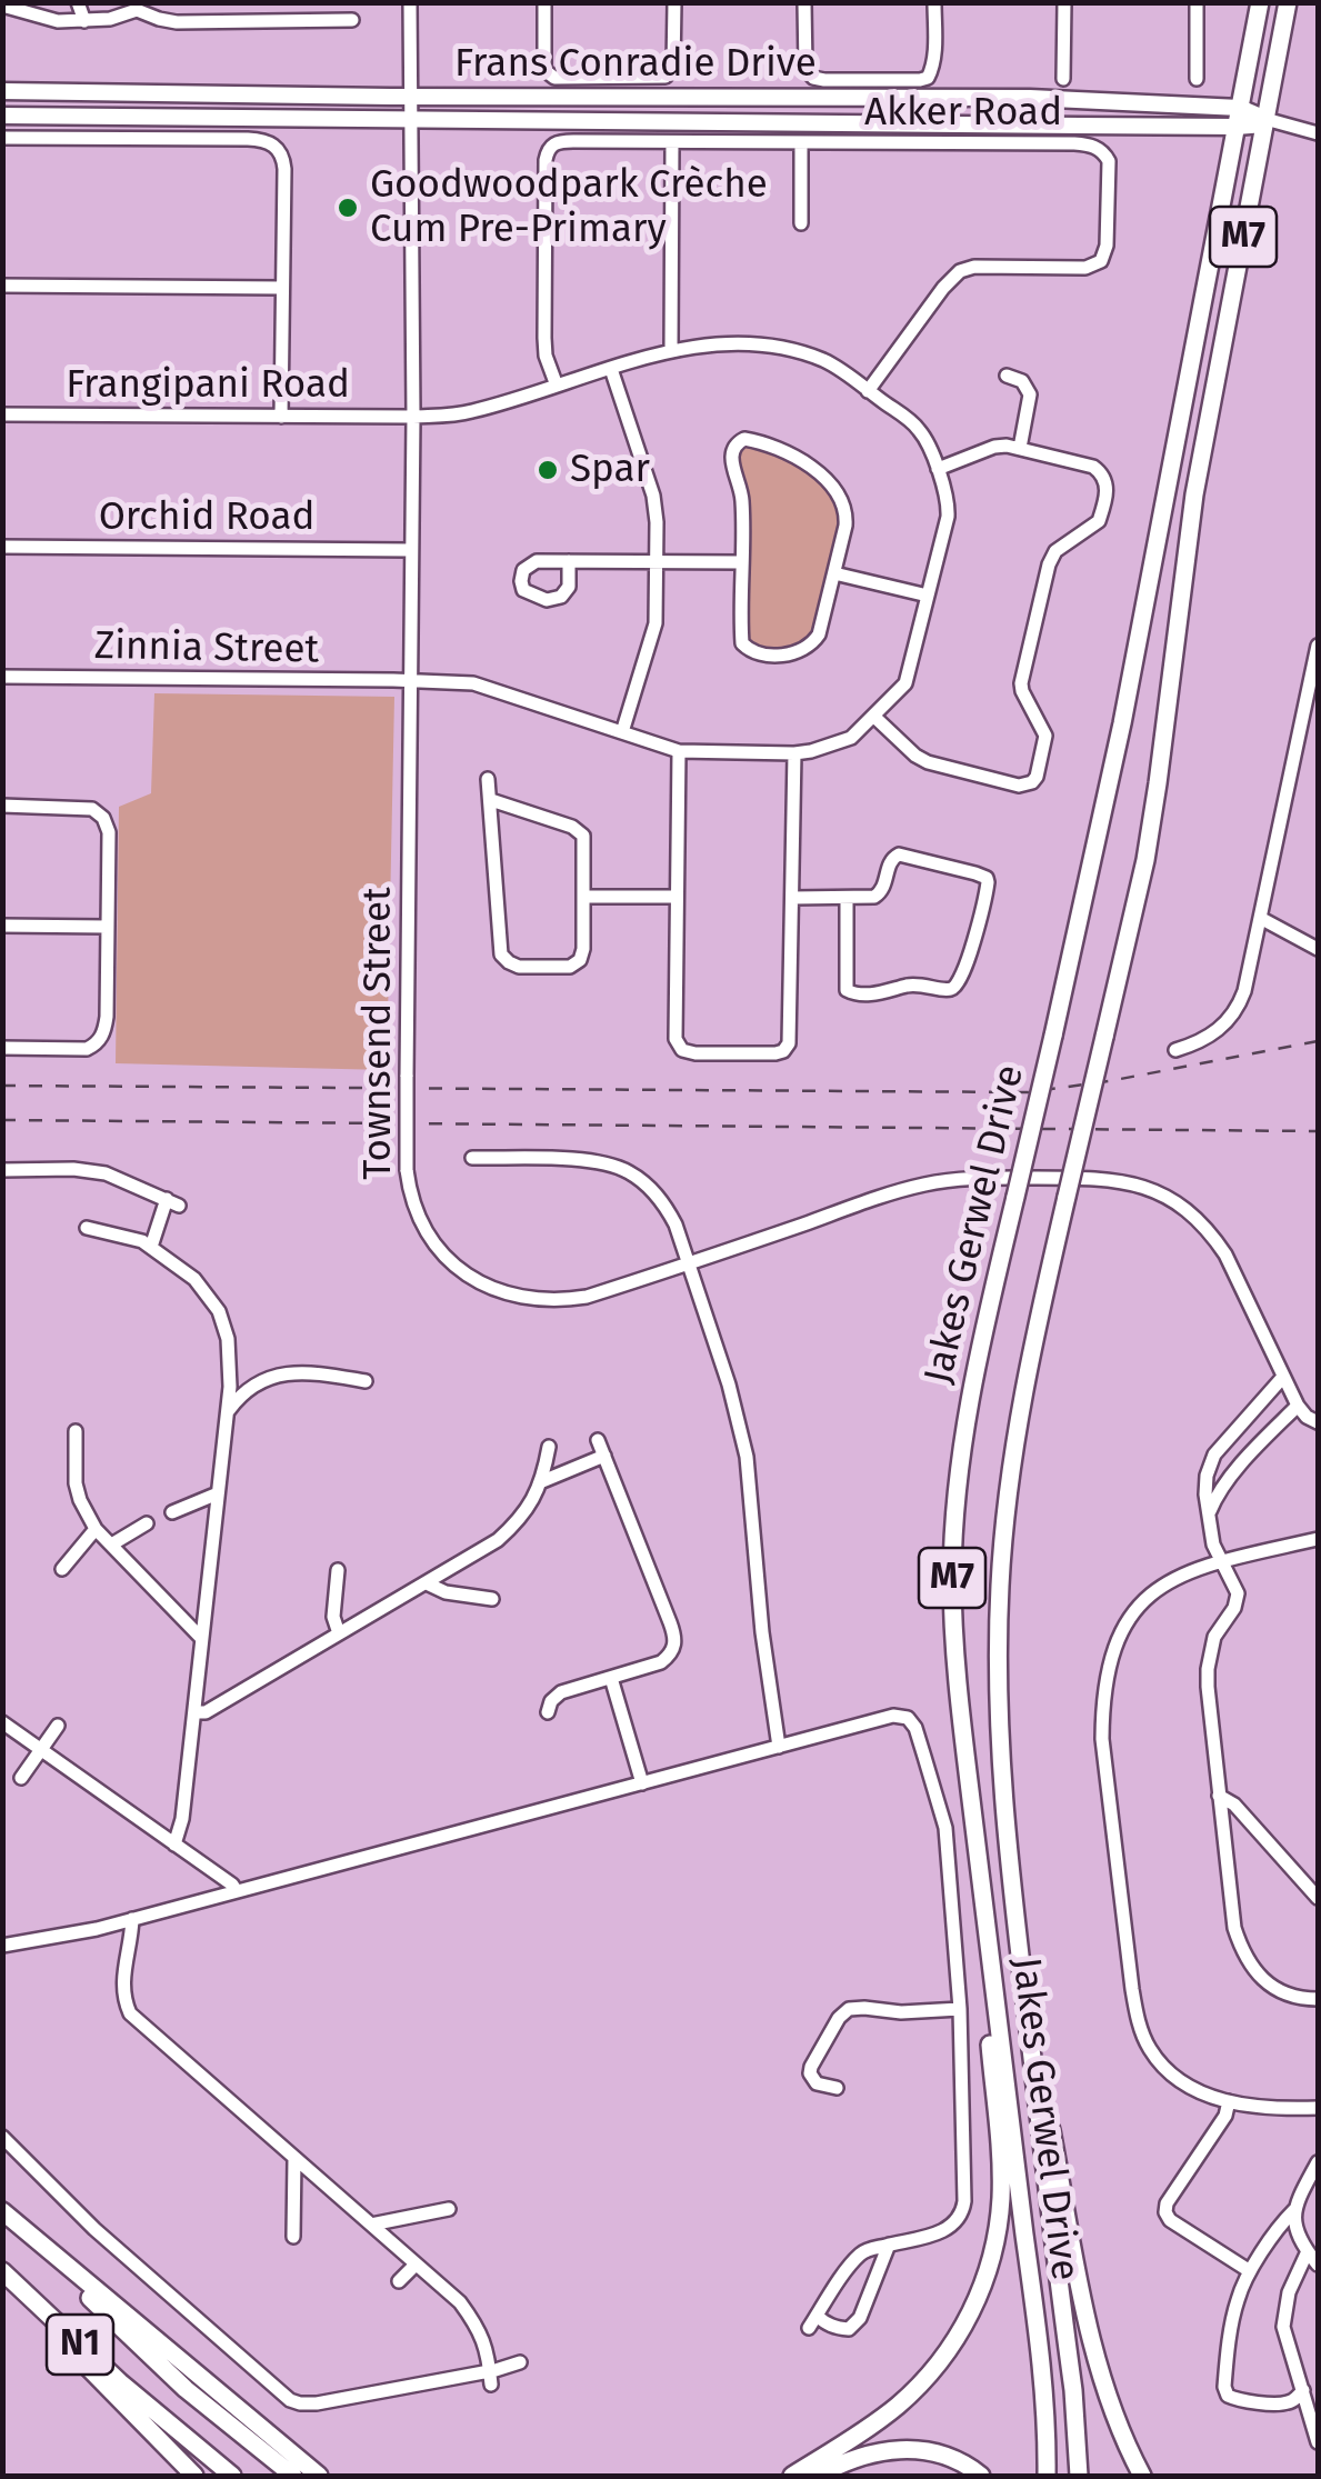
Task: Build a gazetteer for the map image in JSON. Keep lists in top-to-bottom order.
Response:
{
  "streets": {
    "highway": ["M7", "Jakes Gerwel Drive", "N1"],
    "main road": ["Frans Conradie Drive"],
    "street": [
      "Akker Road",
      "Frangipani Road",
      "Orchid Road",
      "Zinnia Street",
      "Townsend Street"
    ]
  },
  "crossings": [
    ["Frans Conradie Drive", "Townsend Street"],
    ["Frans Conradie Drive", "Jakes Gerwel Drive"],
    ["Akker Road", "Frangipani Road"],
    ["Frangipani Road", "Zinnia Street"],
    ["Frangipani Road", "Townsend Street"],
    ["Orchid Road", "Townsend Street"],
    ["Zinnia Street", "Townsend Street"]
  ],
  "places": ["Goodwoodpark Crèche Cum Pre-Primary", "Spar"]
}
